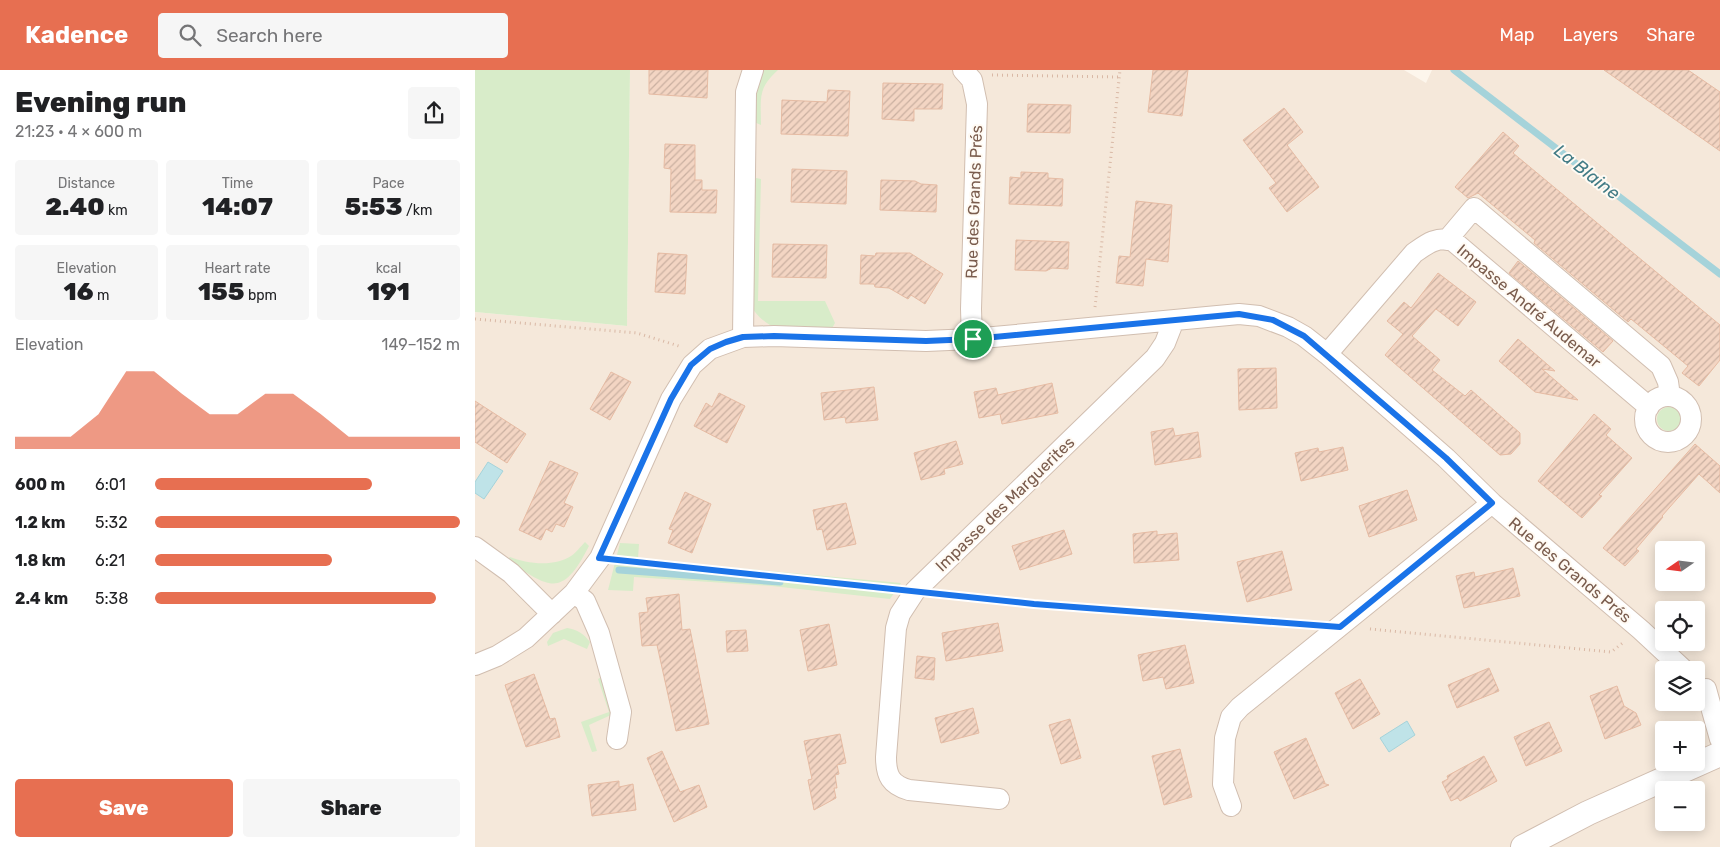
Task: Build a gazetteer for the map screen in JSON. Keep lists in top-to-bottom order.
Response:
{
  "streets": {
    "street": ["Rue des Grands Prés", "Impasse André Audemar", "Impasse des Marguerites"]
  },
  "crossings": [
    ["Rue des Grands Prés", "Impasse André Audemar"],
    ["Rue des Grands Prés", "Impasse des Marguerites"]
  ],
  "water": ["La Blaine"],
  "north": "left",
  "page": {
    "header": "Kadence",
    "search": "Search here",
    "nav": ["Map", "Layers", "Share"],
    "heading": ["Evening run", "21:23 · 4 × 600 m"],
    "stats": [
      ["Distance", "2.40 km"],
      ["Time", "14:07"],
      ["Pace", "5:53 /km"],
      ["Elevation", "16 m"],
      ["Heart rate", "155 bpm"],
      ["kcal", "191"]
    ],
    "chart": ["Elevation", "149–152 m"],
    "list": [
      {
        "name": "600 m",
        "note": "6:01"
      },
      {
        "name": "1.2 km",
        "note": "5:32"
      },
      {
        "name": "1.8 km",
        "note": "6:21"
      },
      {
        "name": "2.4 km",
        "note": "5:38"
      }
    ],
    "map_buttons": ["+", "−"],
    "buttons": ["Save", "Share"]
  }
}
